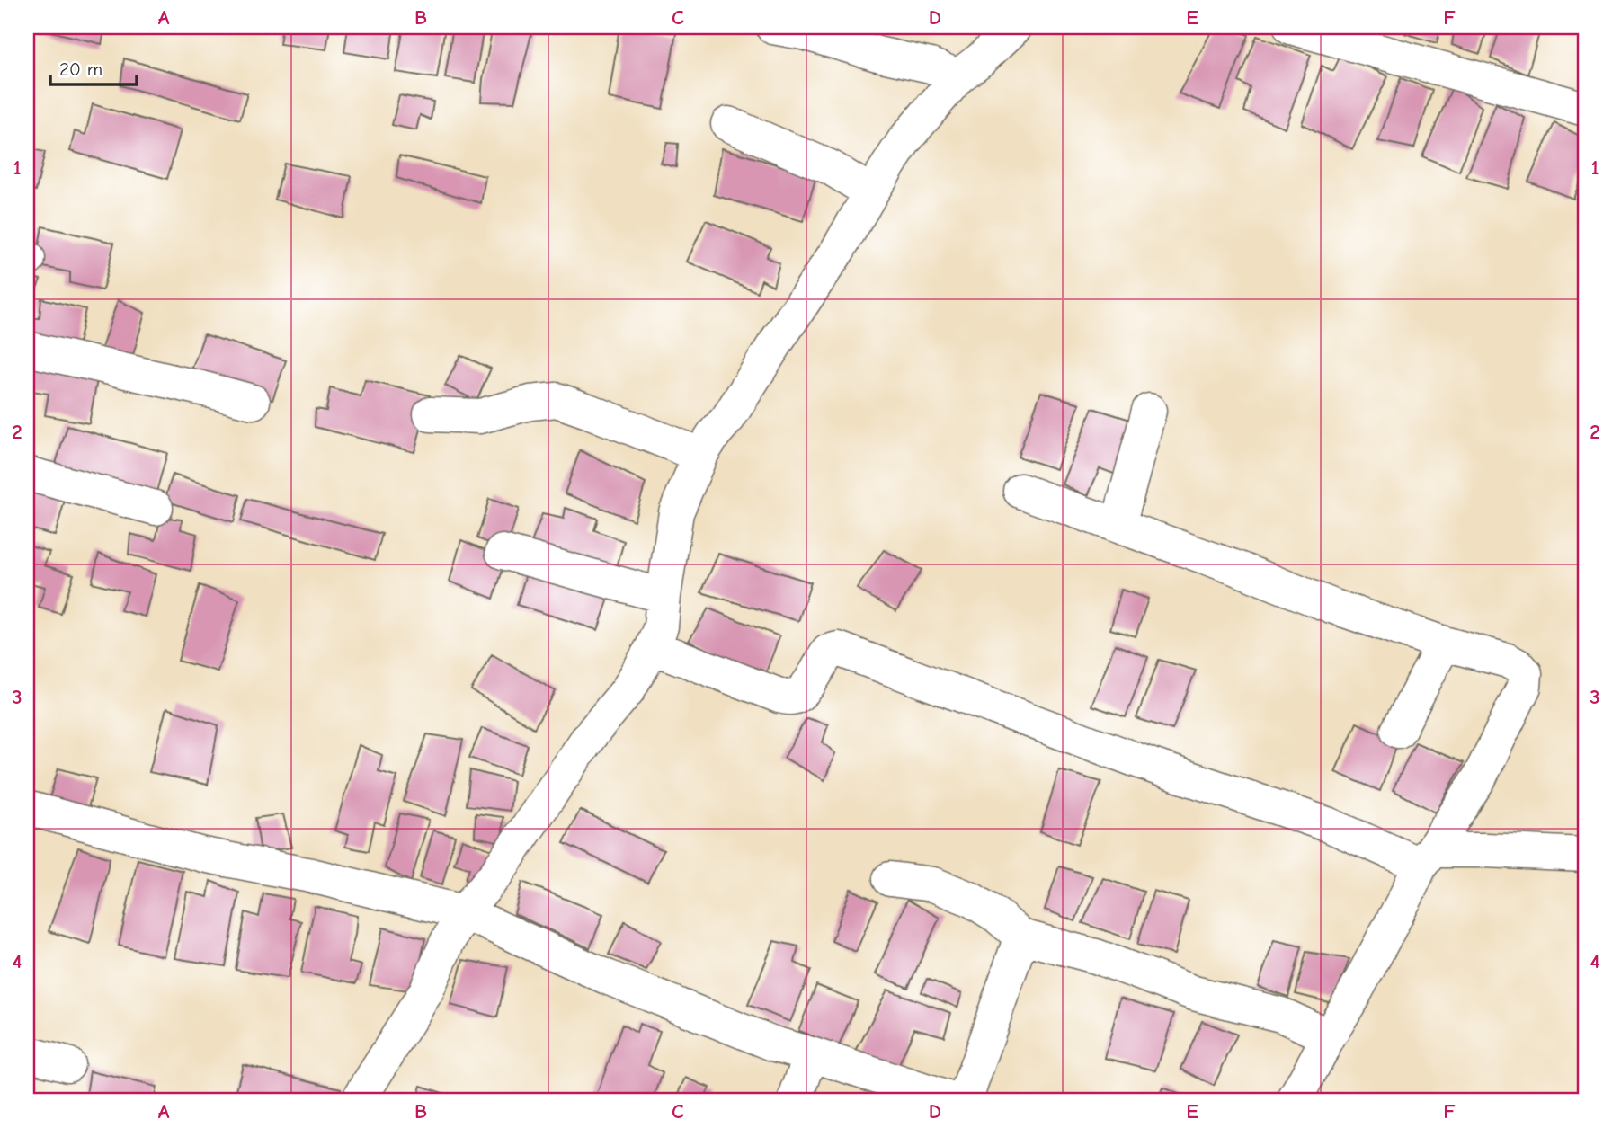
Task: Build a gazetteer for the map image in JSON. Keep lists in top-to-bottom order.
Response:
{
  "scale_bar": "20 m",
  "grid": {
    "columns": [
      "A",
      "B",
      "C",
      "D",
      "E",
      "F"
    ],
    "rows": [
      "1",
      "2",
      "3",
      "4"
    ]
  }
}
